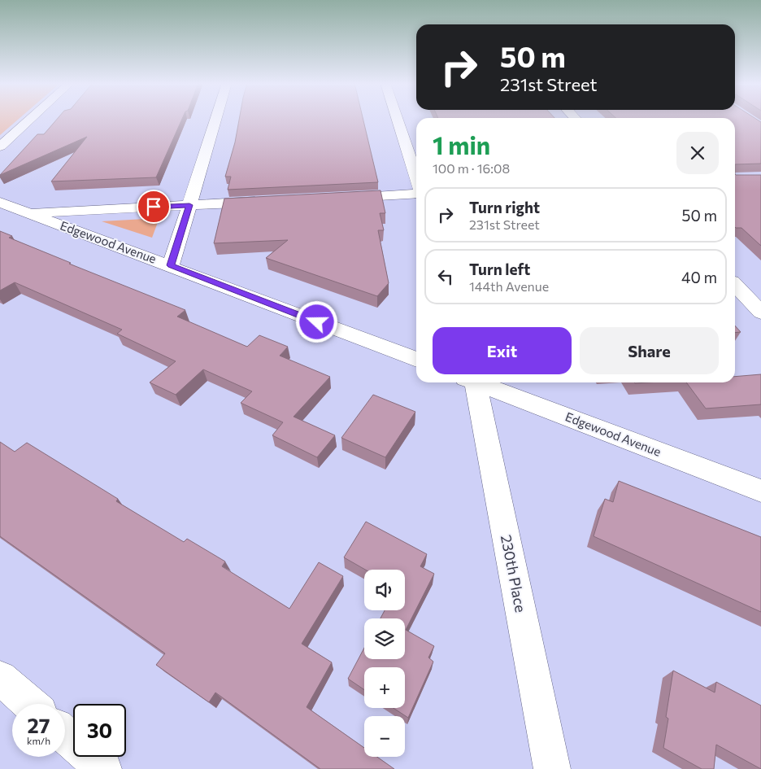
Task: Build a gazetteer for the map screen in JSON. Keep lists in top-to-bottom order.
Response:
{
  "streets": {
    "street": ["Edgewood Avenue", "230th Place"]
  },
  "page": {
    "turn": ["50 m", "231st Street"],
    "heading": ["1 min", "100 m · 16:08"],
    "list": [
      {
        "name": "Turn right",
        "note": "231st Street",
        "value": "50 m"
      },
      {
        "name": "Turn left",
        "note": "144th Avenue",
        "value": "40 m"
      }
    ],
    "buttons": ["Exit", "Share"],
    "map_buttons": ["+", "−"],
    "speed": "27 km/h",
    "limit": "30"
  }
}
